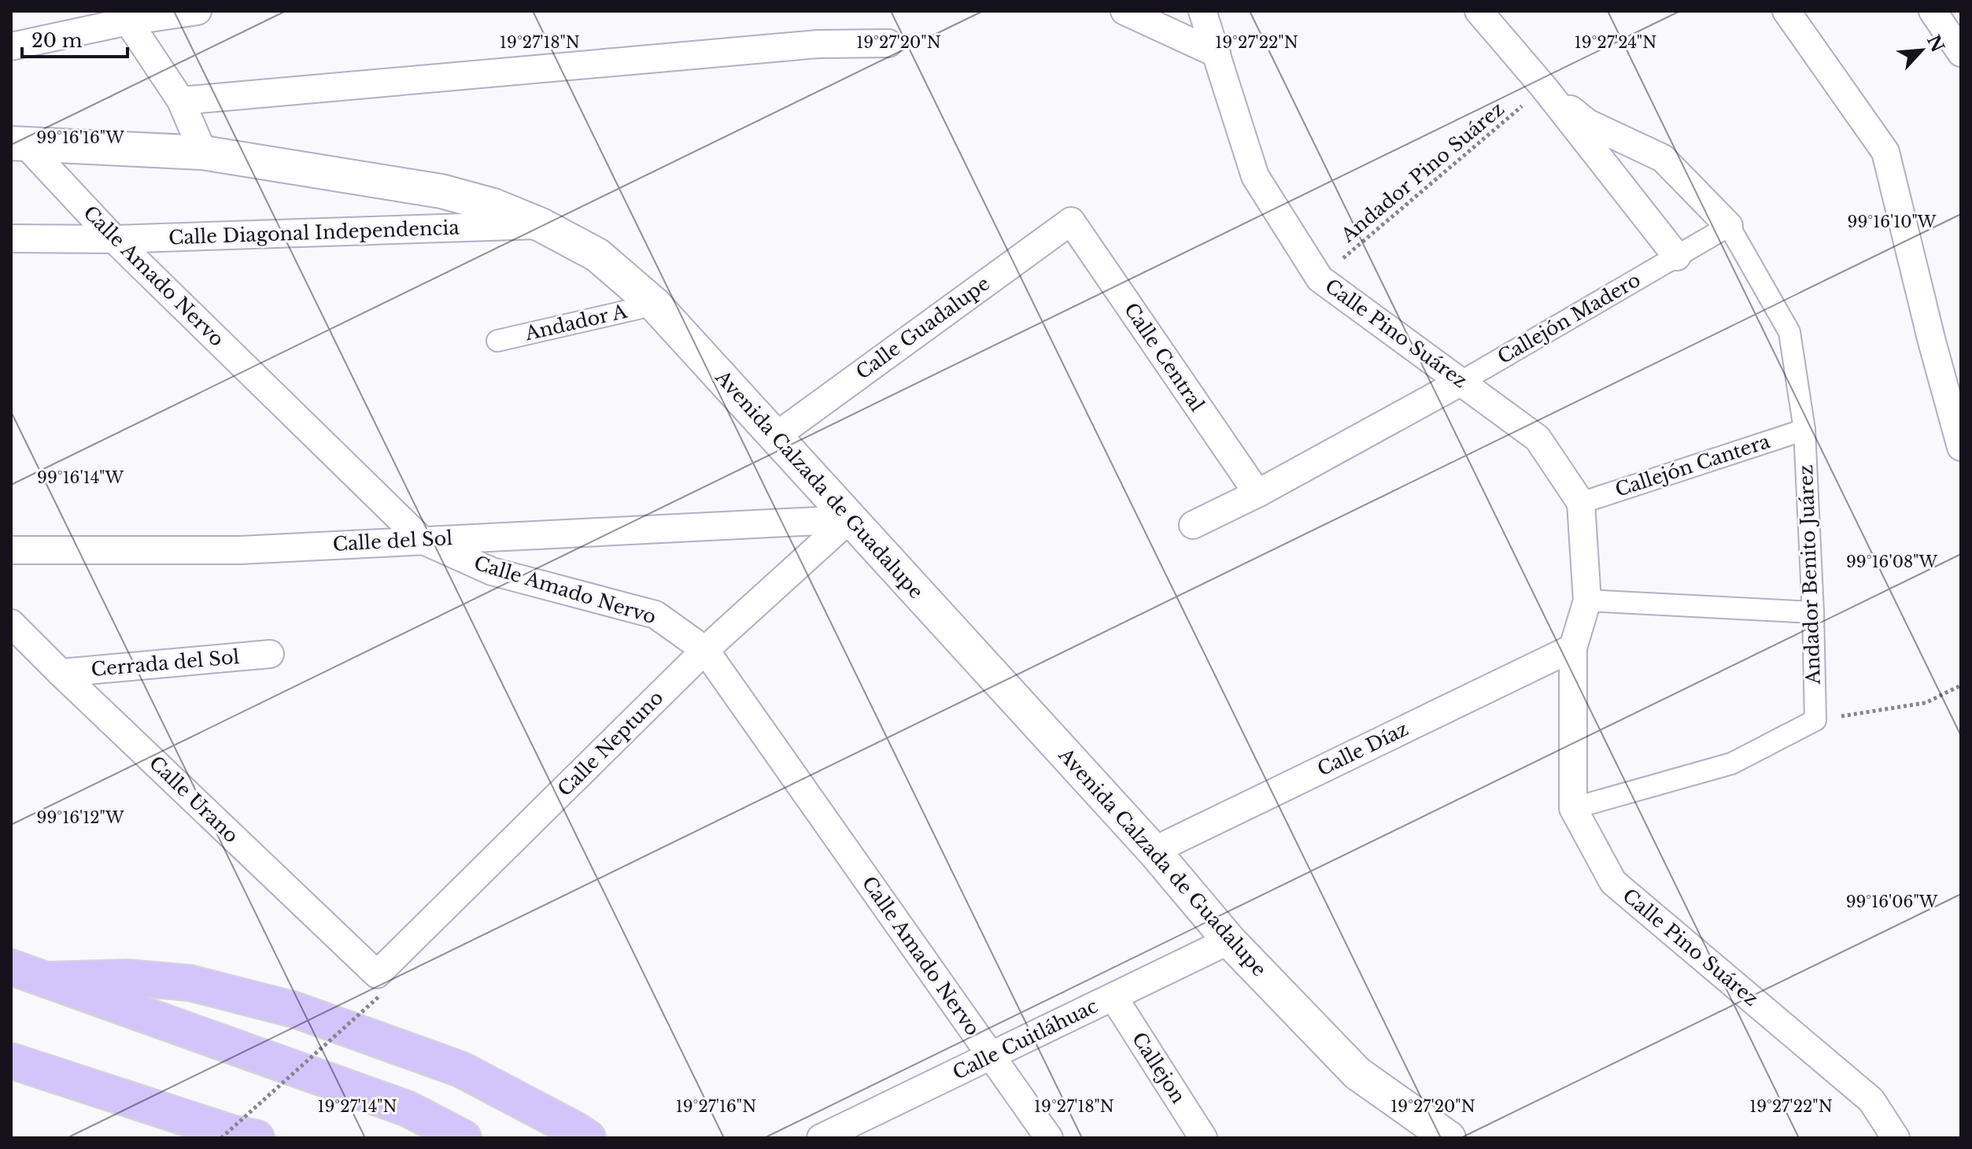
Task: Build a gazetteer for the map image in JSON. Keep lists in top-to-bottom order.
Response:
{
  "streets": {
    "street": [
      "Calle Diagonal Independencia",
      "Calle Amado Nervo",
      "Callejón Madero",
      "Andador A",
      "Calle Guadalupe",
      "Calle Pino Suárez",
      "Calle Central",
      "Callejón Cantera",
      "Avenida Calzada de Guadalupe",
      "Calle del Sol",
      "Andador Benito Juárez",
      "Cerrada del Sol",
      "Calle Neptuno",
      "Calle Díaz",
      "Calle Urano",
      "Calle Cuitláhuac",
      "Callejon"
    ],
    "path": ["Andador Pino Suárez"]
  },
  "crossings": [
    ["Andador Pino Suárez", "Calle Pino Suárez"],
    ["Calle Diagonal Independencia", "Calle Amado Nervo"],
    ["Calle Diagonal Independencia", "Avenida Calzada de Guadalupe"],
    ["Calle Amado Nervo", "Avenida Calzada de Guadalupe"],
    ["Calle Amado Nervo", "Calle del Sol"],
    ["Calle Amado Nervo", "Calle Neptuno"],
    ["Calle Amado Nervo", "Calle Cuitláhuac"],
    ["Callejón Madero", "Calle Pino Suárez"],
    ["Callejón Madero", "Andador Benito Juárez"],
    ["Andador A", "Avenida Calzada de Guadalupe"],
    ["Calle Guadalupe", "Calle Central"],
    ["Calle Guadalupe", "Avenida Calzada de Guadalupe"],
    ["Calle Pino Suárez", "Callejón Cantera"],
    ["Calle Pino Suárez", "Calle Díaz"],
    ["Callejón Cantera", "Andador Benito Juárez"],
    ["Avenida Calzada de Guadalupe", "Calle del Sol"],
    ["Avenida Calzada de Guadalupe", "Calle Neptuno"],
    ["Avenida Calzada de Guadalupe", "Calle Díaz"],
    ["Avenida Calzada de Guadalupe", "Calle Cuitláhuac"],
    ["Calle del Sol", "Calle Neptuno"],
    ["Cerrada del Sol", "Calle Urano"],
    ["Calle Neptuno", "Calle Urano"],
    ["Calle Cuitláhuac", "Callejon"]
  ],
  "scale_bar": "20 m",
  "north": "top right",
  "coordinates": [
    "19°27'18\"N",
    "19°27'20\"N",
    "19°27'22\"N",
    "19°27'24\"N",
    "99°16'16\"W",
    "99°16'10\"W",
    "99°16'14\"W",
    "99°16'08\"W",
    "99°16'12\"W",
    "99°16'06\"W",
    "19°27'14\"N",
    "19°27'16\"N"
  ]
}
